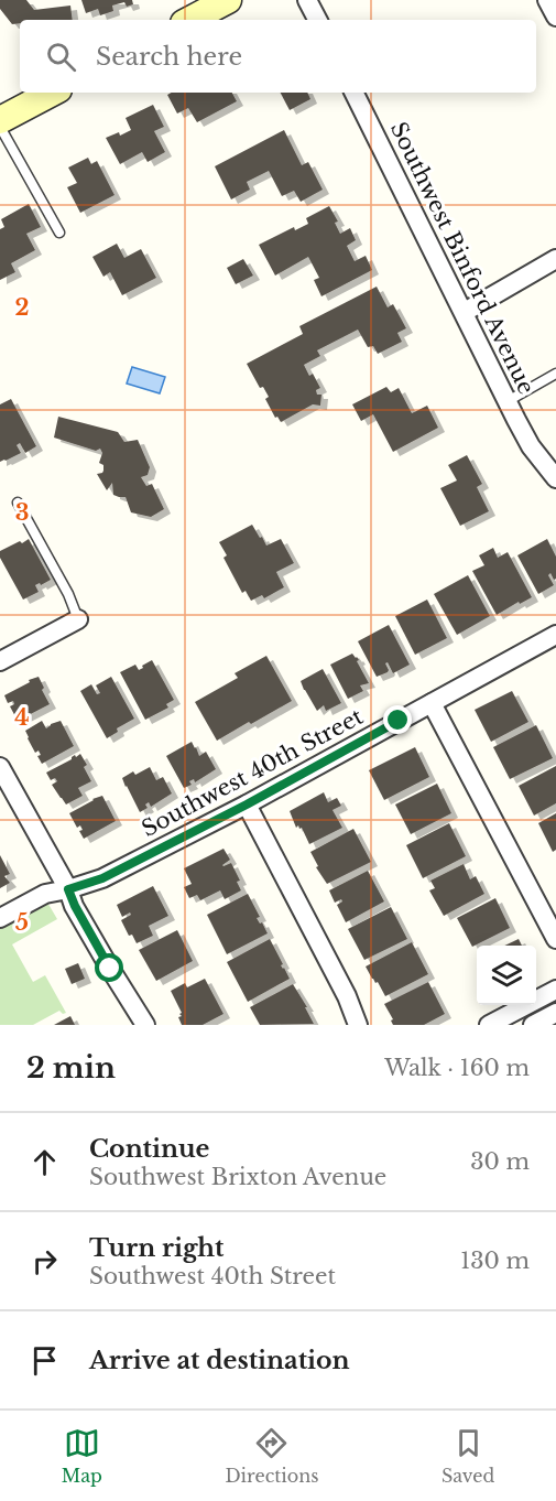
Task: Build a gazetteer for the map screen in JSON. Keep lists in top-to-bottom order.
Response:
{
  "streets": {
    "street": ["Southwest Binford Avenue", "Southwest 40th Street"]
  },
  "page": {
    "search": "Search here",
    "heading": ["2 min", "Walk · 160 m"],
    "list": [
      ["Continue", "Southwest Brixton Avenue", "30 m"],
      ["Turn right", "Southwest 40th Street", "130 m"],
      "Arrive at destination"
    ],
    "nav": ["Map", "Directions", "Saved"]
  },
  "grid": {
    "rows": [
      "2",
      "3",
      "4",
      "5"
    ]
  }
}
